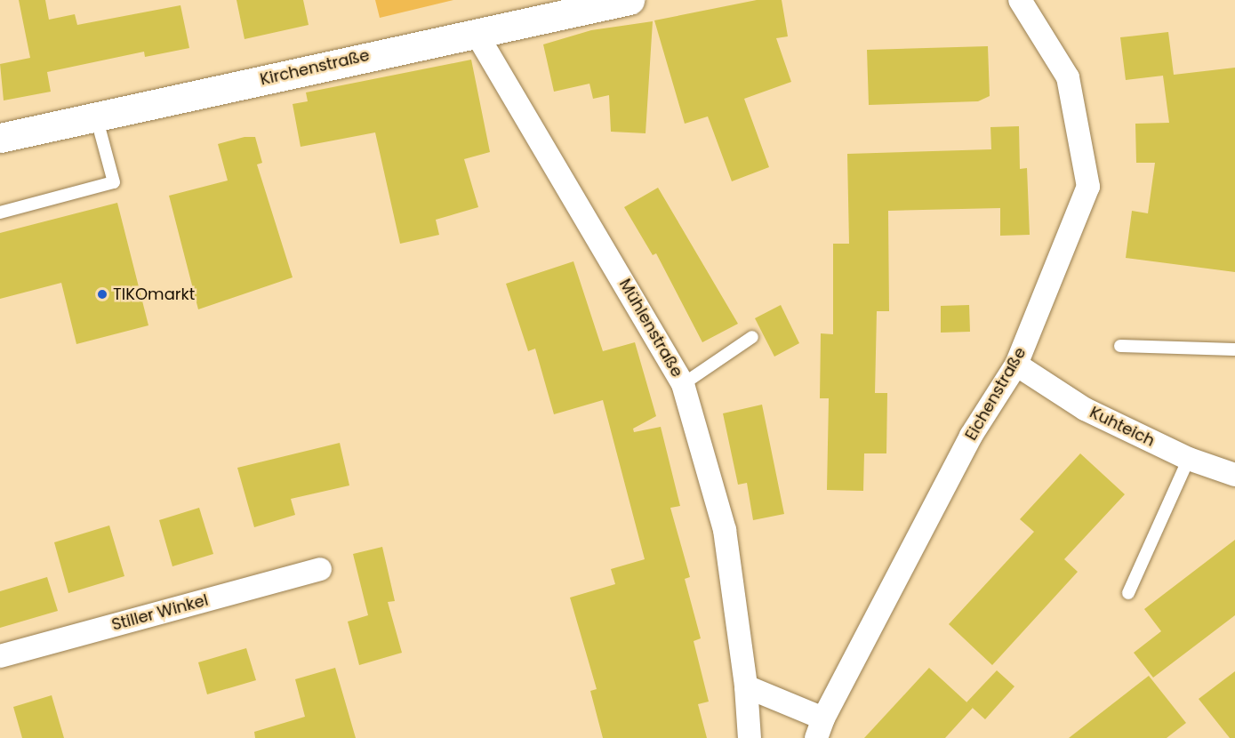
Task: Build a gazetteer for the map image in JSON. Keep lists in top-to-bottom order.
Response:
{
  "streets": {
    "street": [
      "Kirchenstraße",
      "Mühlenstraße",
      "Eichenstraße",
      "Kuhteich",
      "Stiller Winkel"
    ]
  },
  "crossings": [
    ["Kirchenstraße", "Mühlenstraße"],
    ["Eichenstraße", "Kuhteich"]
  ],
  "places": ["TIKOmarkt"]
}
